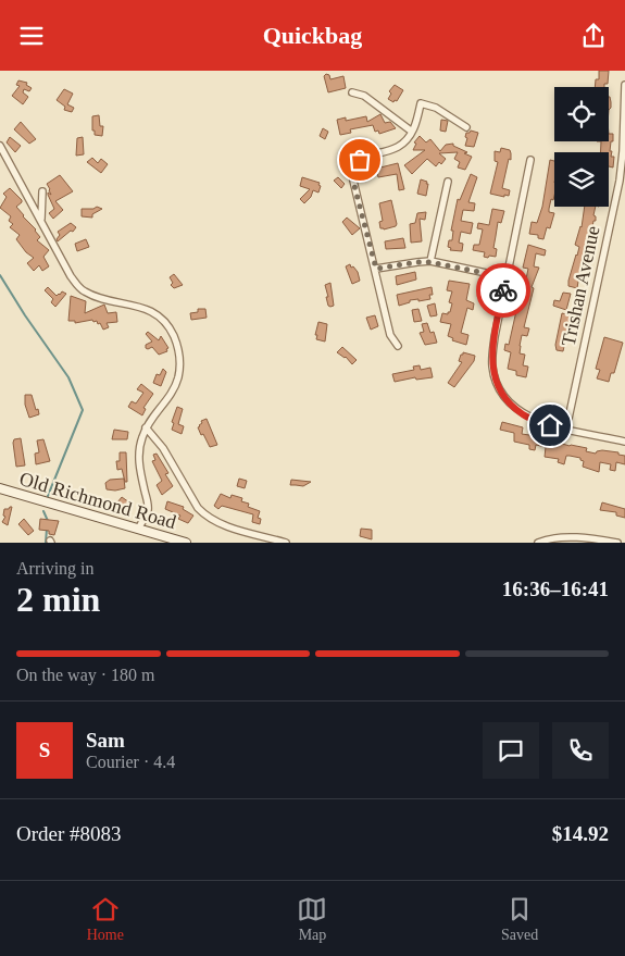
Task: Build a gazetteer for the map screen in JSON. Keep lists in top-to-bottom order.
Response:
{
  "streets": {
    "street": ["Trishan Avenue", "Old Richmond Road"]
  },
  "page": {
    "header": "Quickbag",
    "heading": ["2 min", "Arriving in", "16:36–16:41"],
    "panel": [
      "Sam",
      "Courier · 4.4",
      "Order #8083",
      "$14.92"
    ],
    "bar": "On the way · 180 m",
    "round": "S",
    "tabs": ["Home", "Map", "Saved"]
  }
}
